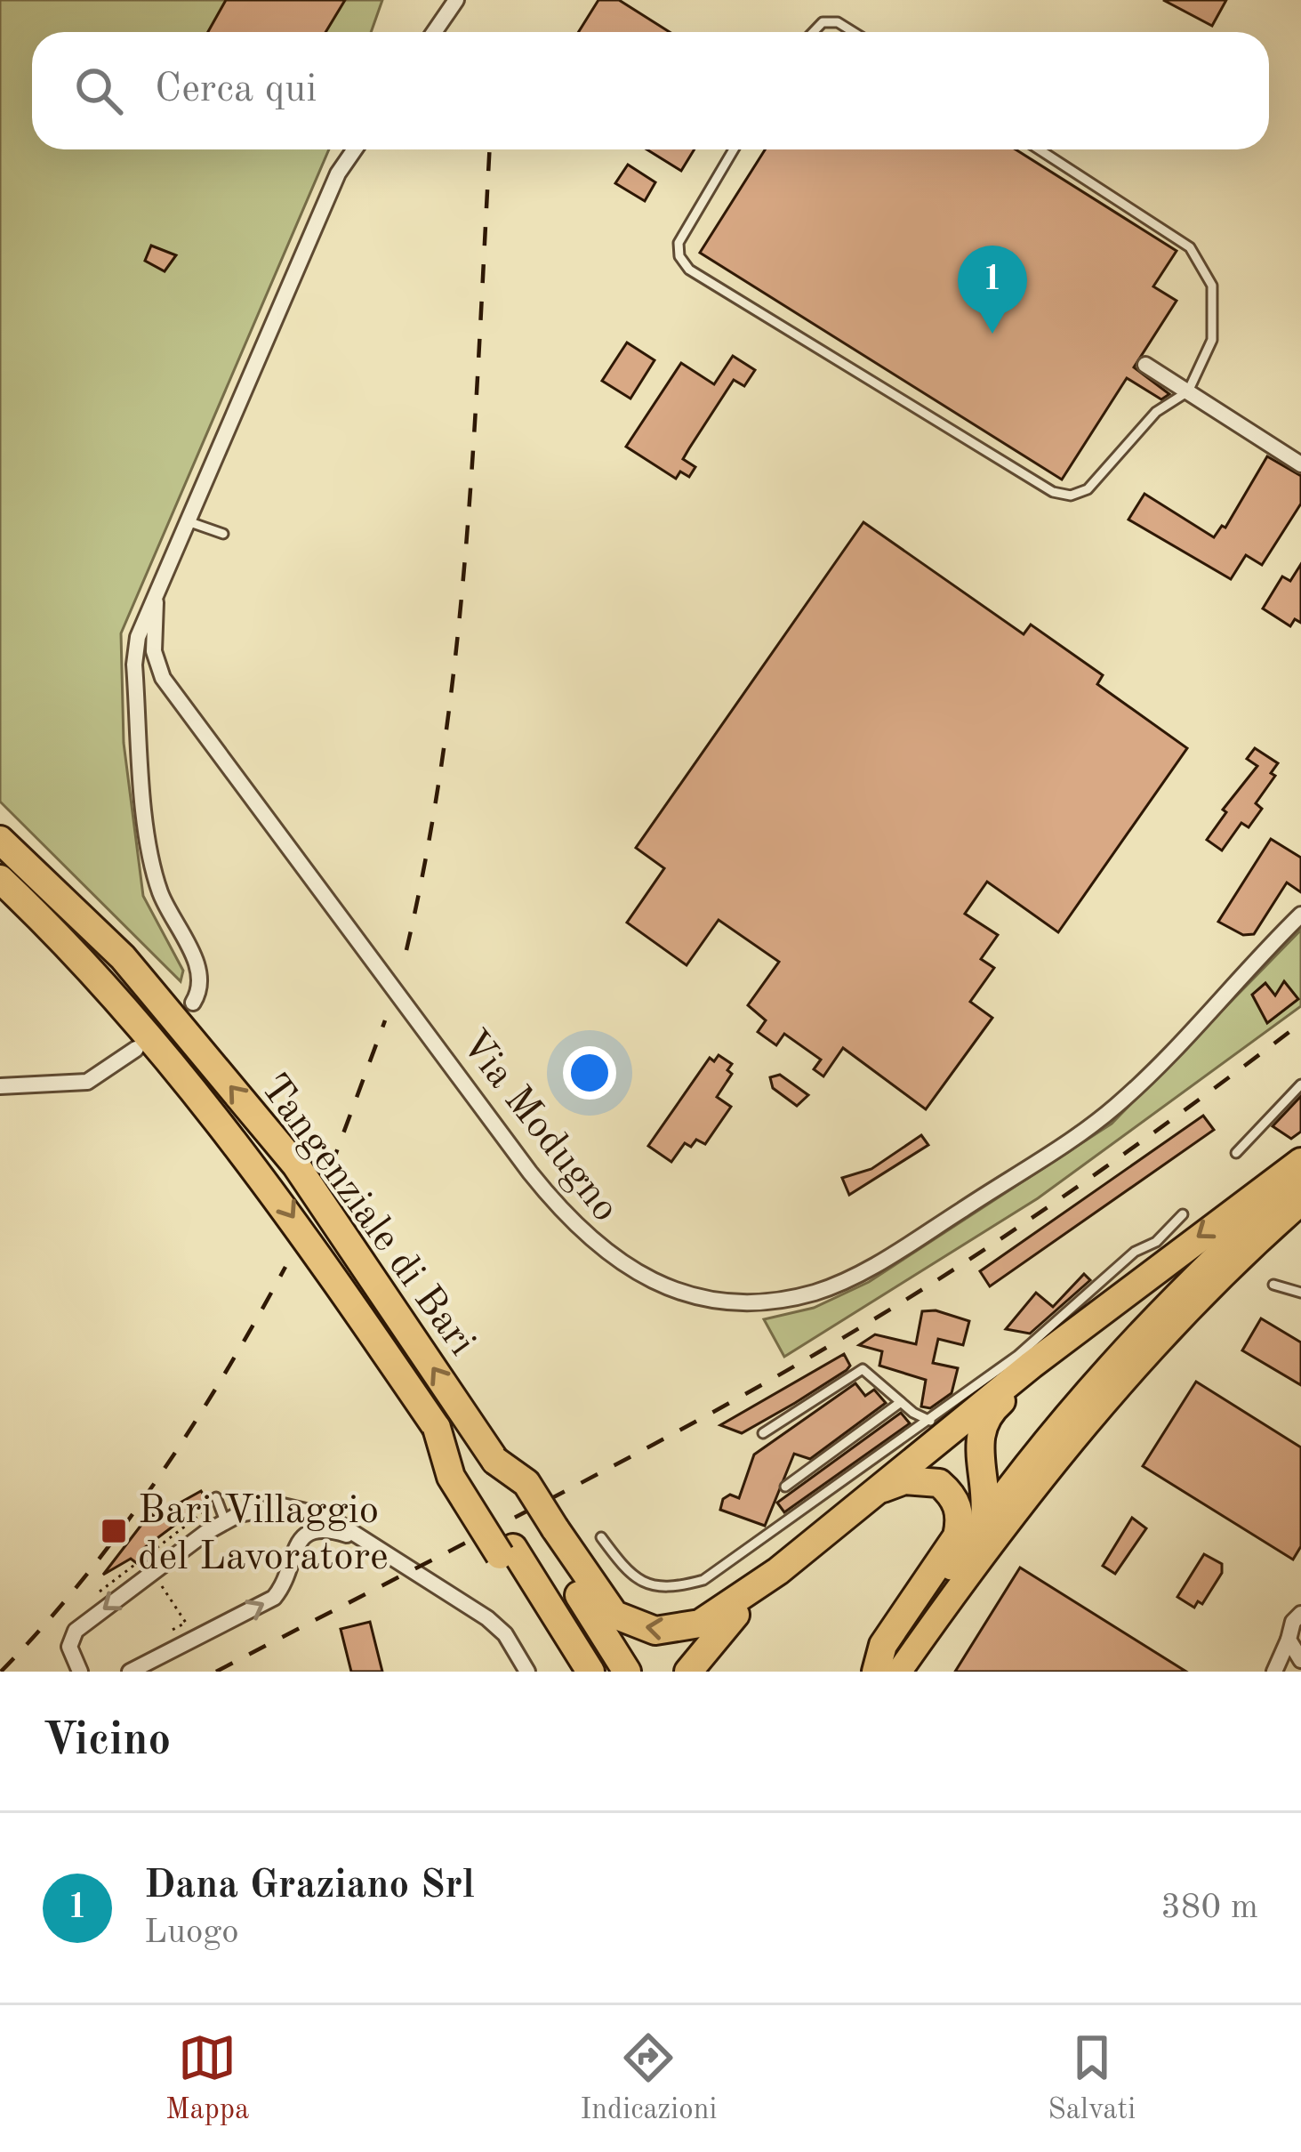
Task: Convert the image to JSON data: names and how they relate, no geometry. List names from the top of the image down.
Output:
{
  "streets": {
    "highway": ["Tangenziale di Bari"],
    "street": ["Via Modugno"]
  },
  "places": {
    "transit": ["Bari Villaggio del Lavoratore"]
  },
  "page": {
    "search": "Cerca qui",
    "pins": "1",
    "heading": "Vicino",
    "list": [
      {
        "mark": "1",
        "name": "Dana Graziano Srl",
        "note": "Luogo",
        "value": "380 m"
      }
    ],
    "nav": ["Mappa", "Indicazioni", "Salvati"]
  }
}
